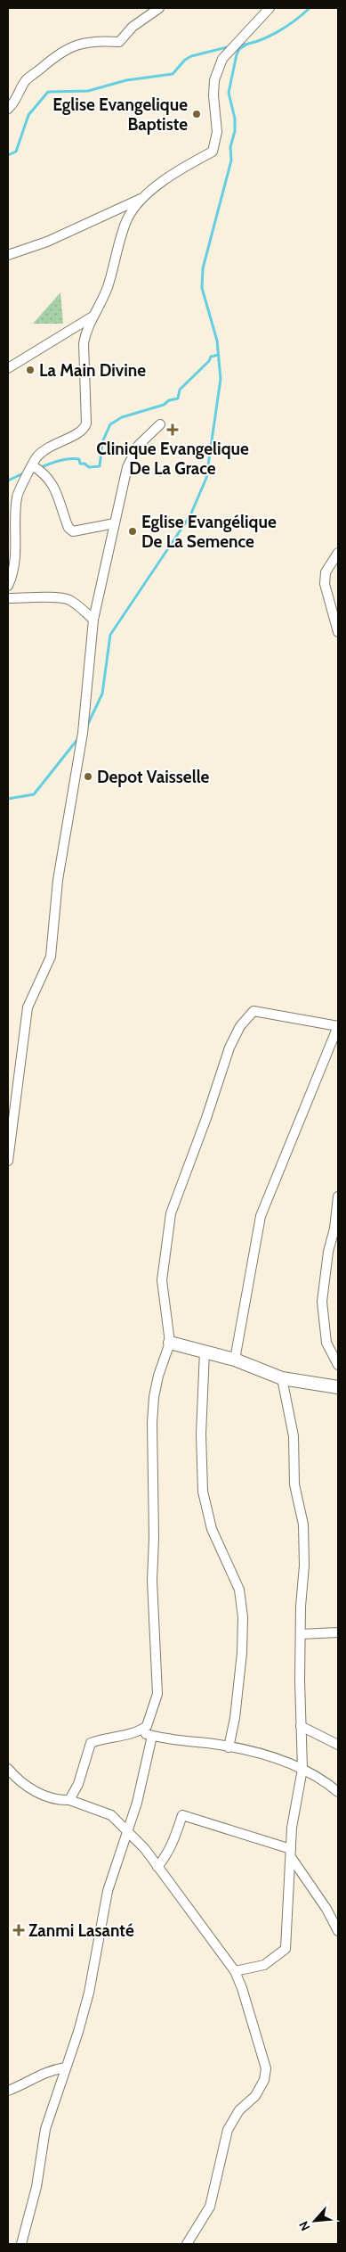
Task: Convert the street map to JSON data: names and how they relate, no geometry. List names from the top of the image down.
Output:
{
  "places": {
    "other": [
      "Eglise Evangelique Baptiste",
      "La Main Divine",
      "Eglise Evangélique De La Semence",
      "Depot Vaisselle"
    ],
    "health": ["Clinique Evangelique De La Grace", "Zanmi Lasanté"]
  },
  "north": "bottom left"
}
